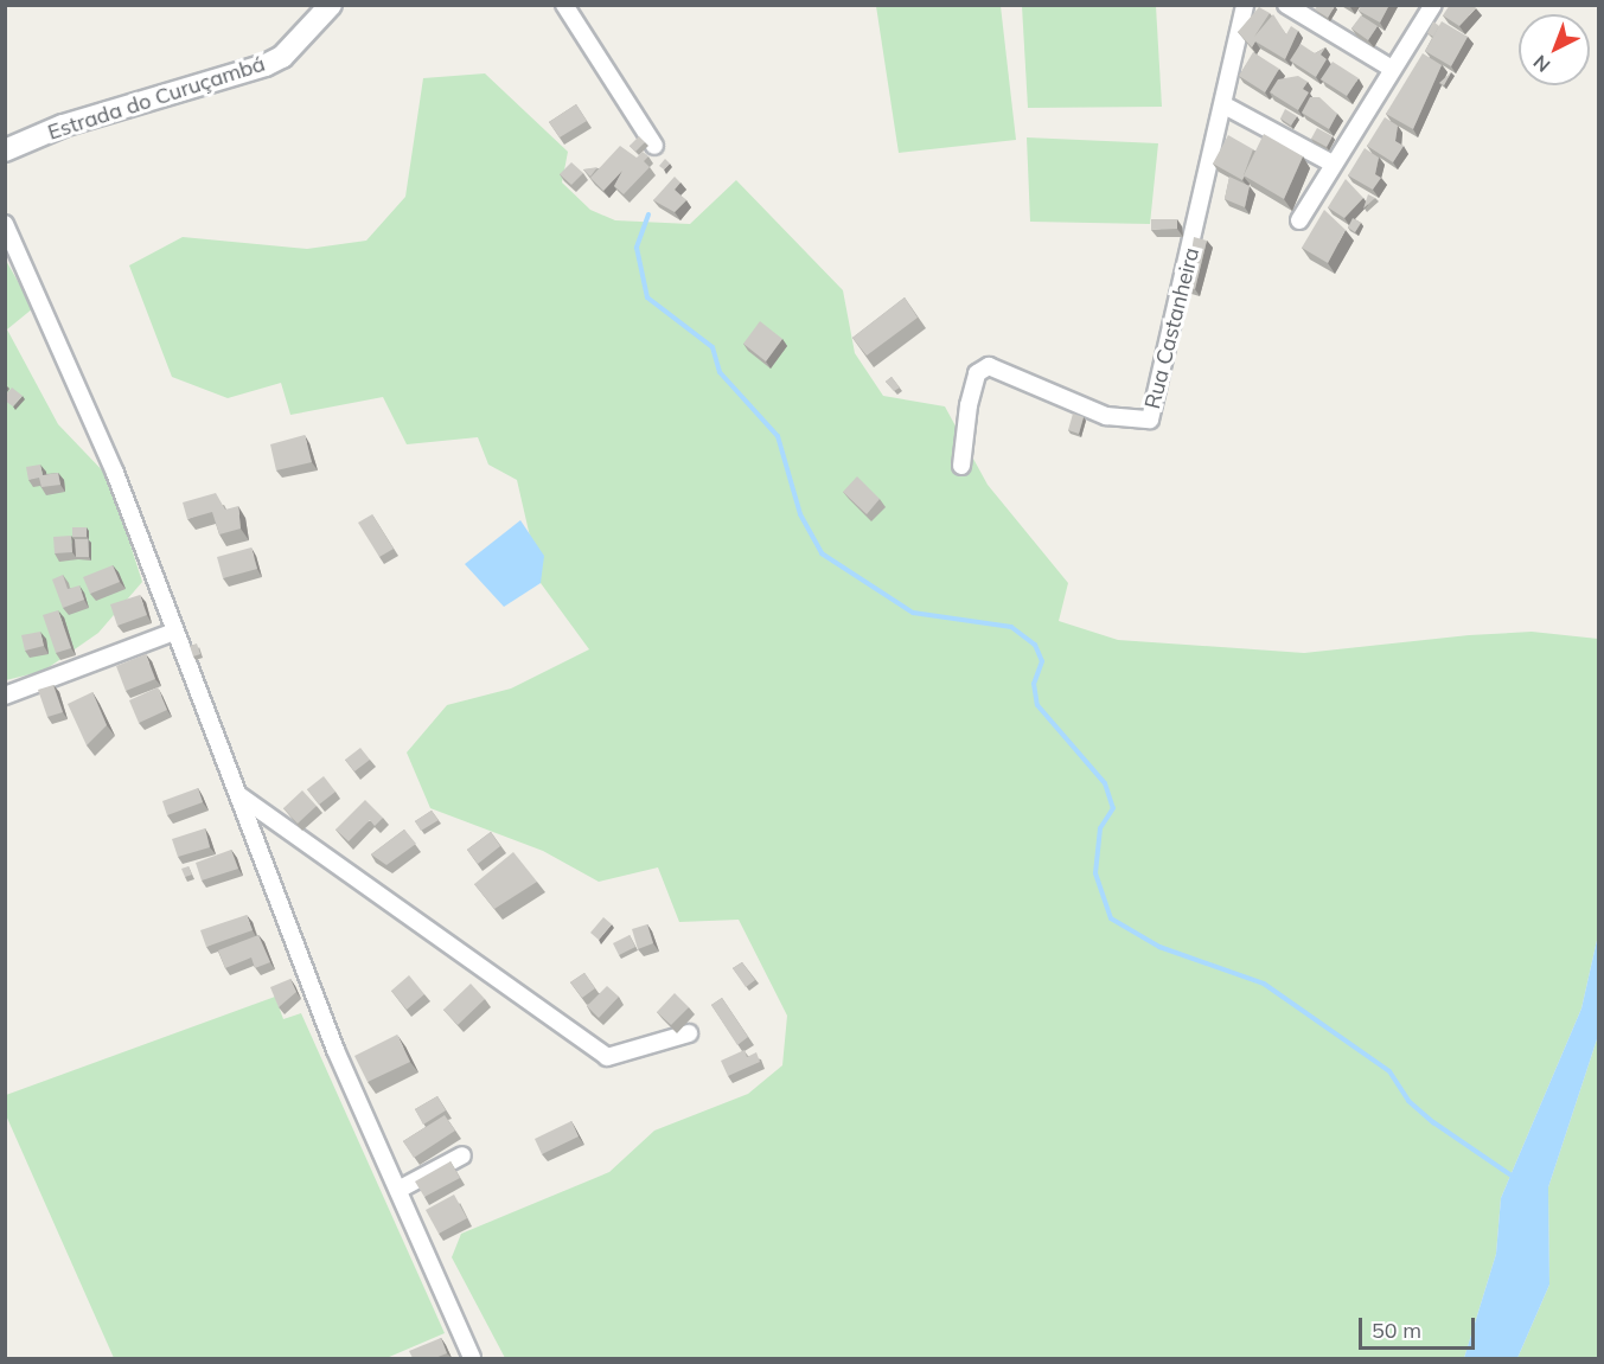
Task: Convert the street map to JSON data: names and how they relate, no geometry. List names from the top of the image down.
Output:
{
  "streets": {
    "street": ["Estrada do Curuçambá", "Rua Castanheira"]
  },
  "scale_bar": "50 m",
  "north": "bottom left"
}
